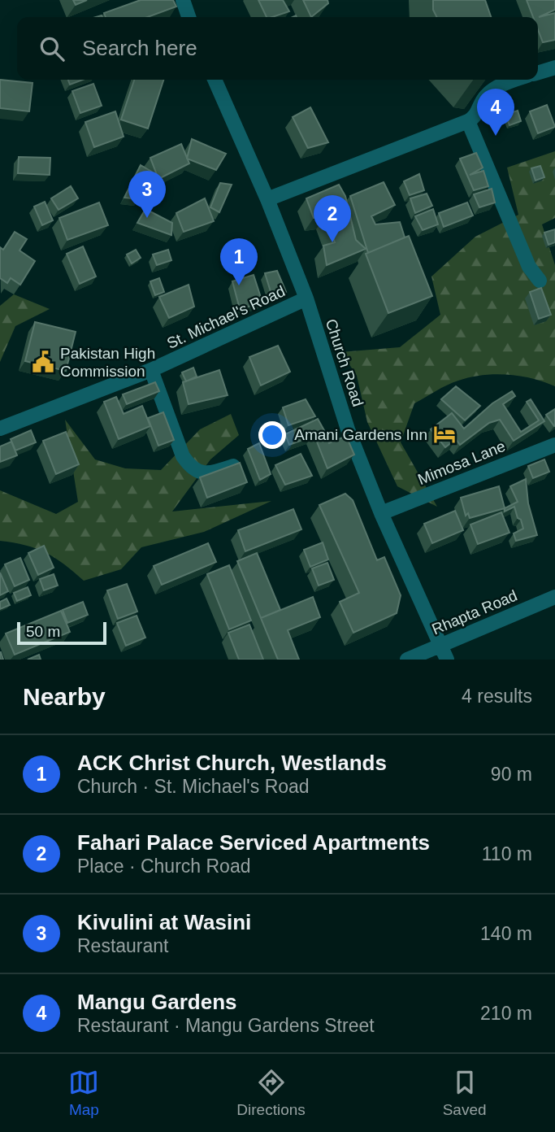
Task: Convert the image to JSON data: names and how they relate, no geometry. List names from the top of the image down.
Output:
{
  "streets": {
    "street": [
      "St. Michael's Road",
      "Church Road",
      "Mimosa Lane",
      "Rhapta Road"
    ]
  },
  "crossings": [
    ["St. Michael's Road", "Church Road"],
    ["Church Road", "Mimosa Lane"],
    ["Church Road", "Rhapta Road"]
  ],
  "places": {
    "public building": ["Pakistan High Commission"],
    "hotel": ["Amani Gardens Inn"]
  },
  "scale_bar": "50 m",
  "page": {
    "search": "Search here",
    "pins": [
      "4",
      "3",
      "2",
      "1"
    ],
    "scale": "50 m",
    "heading": ["Nearby", "4 results"],
    "list": [
      {
        "mark": "1",
        "name": "ACK Christ Church, Westlands",
        "note": "Church · St. Michael's Road",
        "value": "90 m"
      },
      {
        "mark": "2",
        "name": "Fahari Palace Serviced Apartments",
        "note": "Place · Church Road",
        "value": "110 m"
      },
      {
        "mark": "3",
        "name": "Kivulini at Wasini",
        "note": "Restaurant",
        "value": "140 m"
      },
      {
        "mark": "4",
        "name": "Mangu Gardens",
        "note": "Restaurant · Mangu Gardens Street",
        "value": "210 m"
      }
    ],
    "nav": ["Map", "Directions", "Saved"]
  }
}
